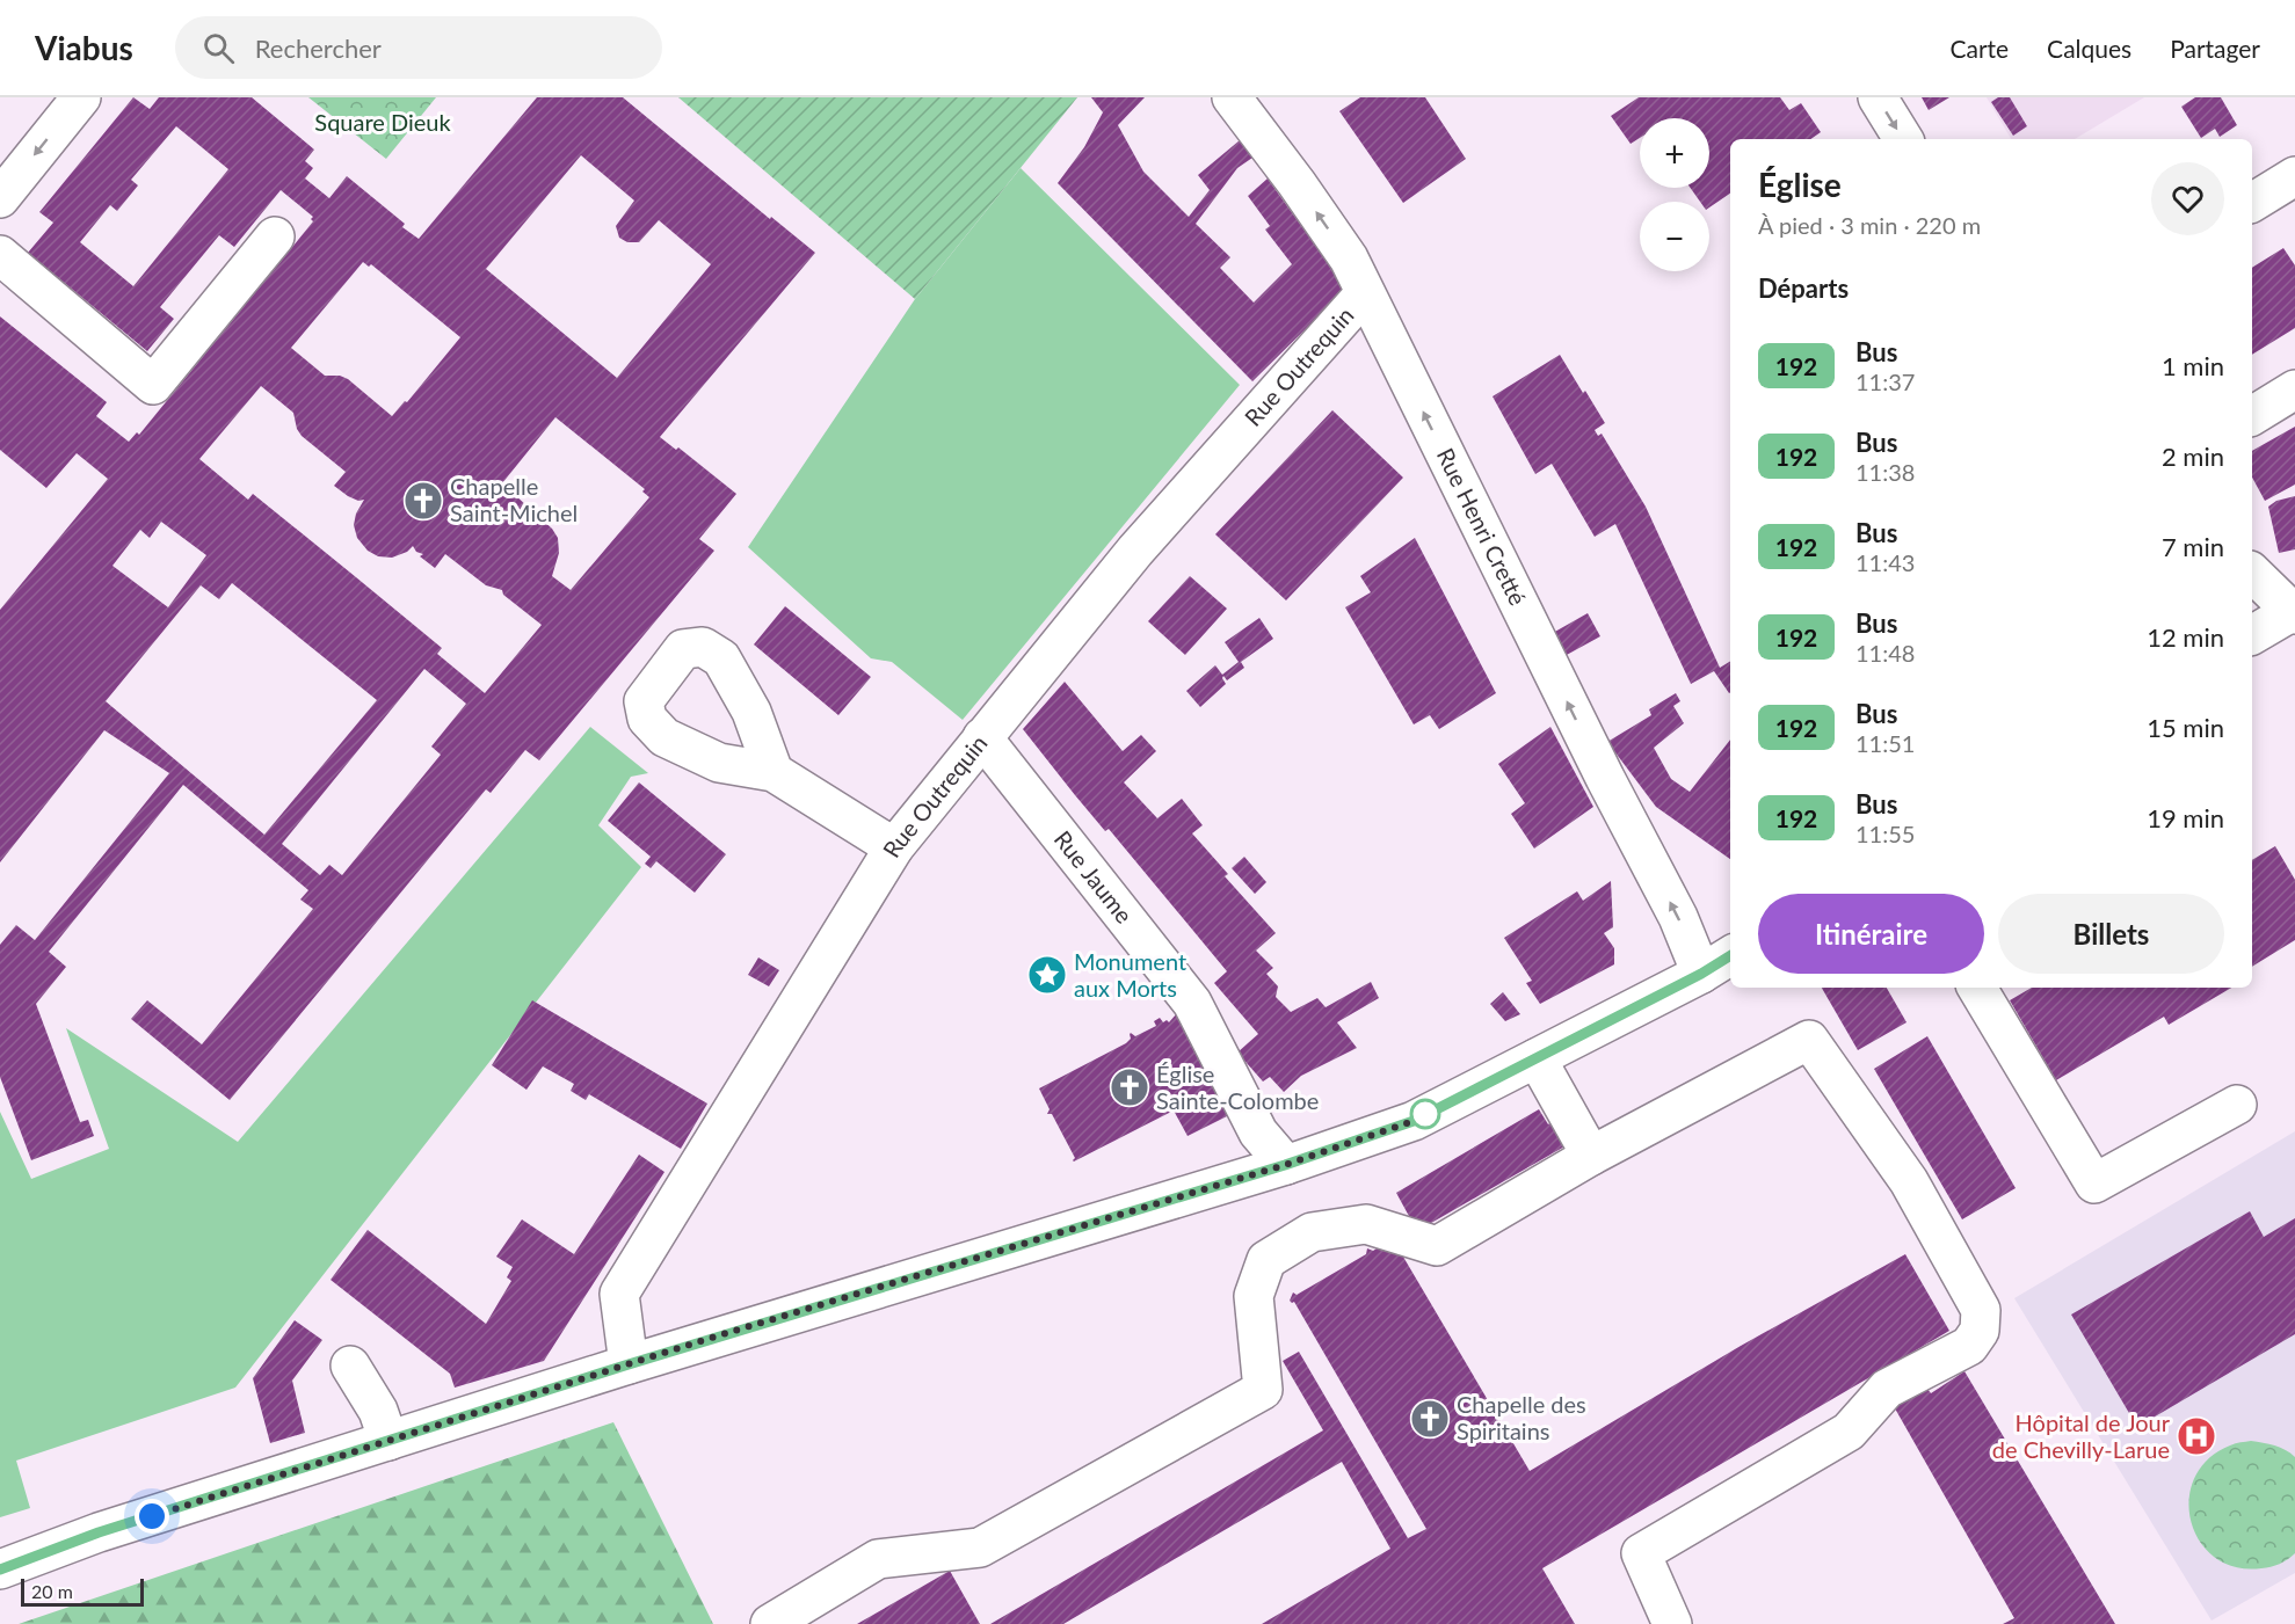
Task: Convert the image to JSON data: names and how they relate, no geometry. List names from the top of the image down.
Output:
{
  "streets": {
    "street": ["Rue Outrequin", "Rue Henri Cretté", "Rue Jaume"]
  },
  "crossings": [
    ["Rue Outrequin", "Rue Henri Cretté"],
    ["Rue Outrequin", "Rue Jaume"]
  ],
  "one_way": ["Rue Henri Cretté"],
  "parks": ["Square Dieuk"],
  "places": {
    "church": ["Chapelle Saint-Michel", "Église Sainte-Colombe", "Chapelle des Spiritains"],
    "place": ["Monument aux Morts"],
    "hospital": ["Hôpital de Jour de Chevilly-Larue"]
  },
  "lines": ["bus line 192"],
  "scale_bar": "20 m",
  "page": {
    "header": "Viabus",
    "search": "Rechercher",
    "nav": ["Carte", "Calques", "Partager"],
    "map_buttons": ["+", "−"],
    "heading": [
      ["Église", "À pied · 3 min · 220 m"],
      "Départs"
    ],
    "list": [
      {
        "mark": "192",
        "name": "Bus",
        "note": "11:37",
        "value": "1 min"
      },
      {
        "mark": "192",
        "name": "Bus",
        "note": "11:38",
        "value": "2 min"
      },
      {
        "mark": "192",
        "name": "Bus",
        "note": "11:43",
        "value": "7 min"
      },
      {
        "mark": "192",
        "name": "Bus",
        "note": "11:48",
        "value": "12 min"
      },
      {
        "mark": "192",
        "name": "Bus",
        "note": "11:51",
        "value": "15 min"
      },
      {
        "mark": "192",
        "name": "Bus",
        "note": "11:55",
        "value": "19 min"
      }
    ],
    "buttons": ["Itinéraire", "Billets"],
    "scale": "20 m"
  }
}
